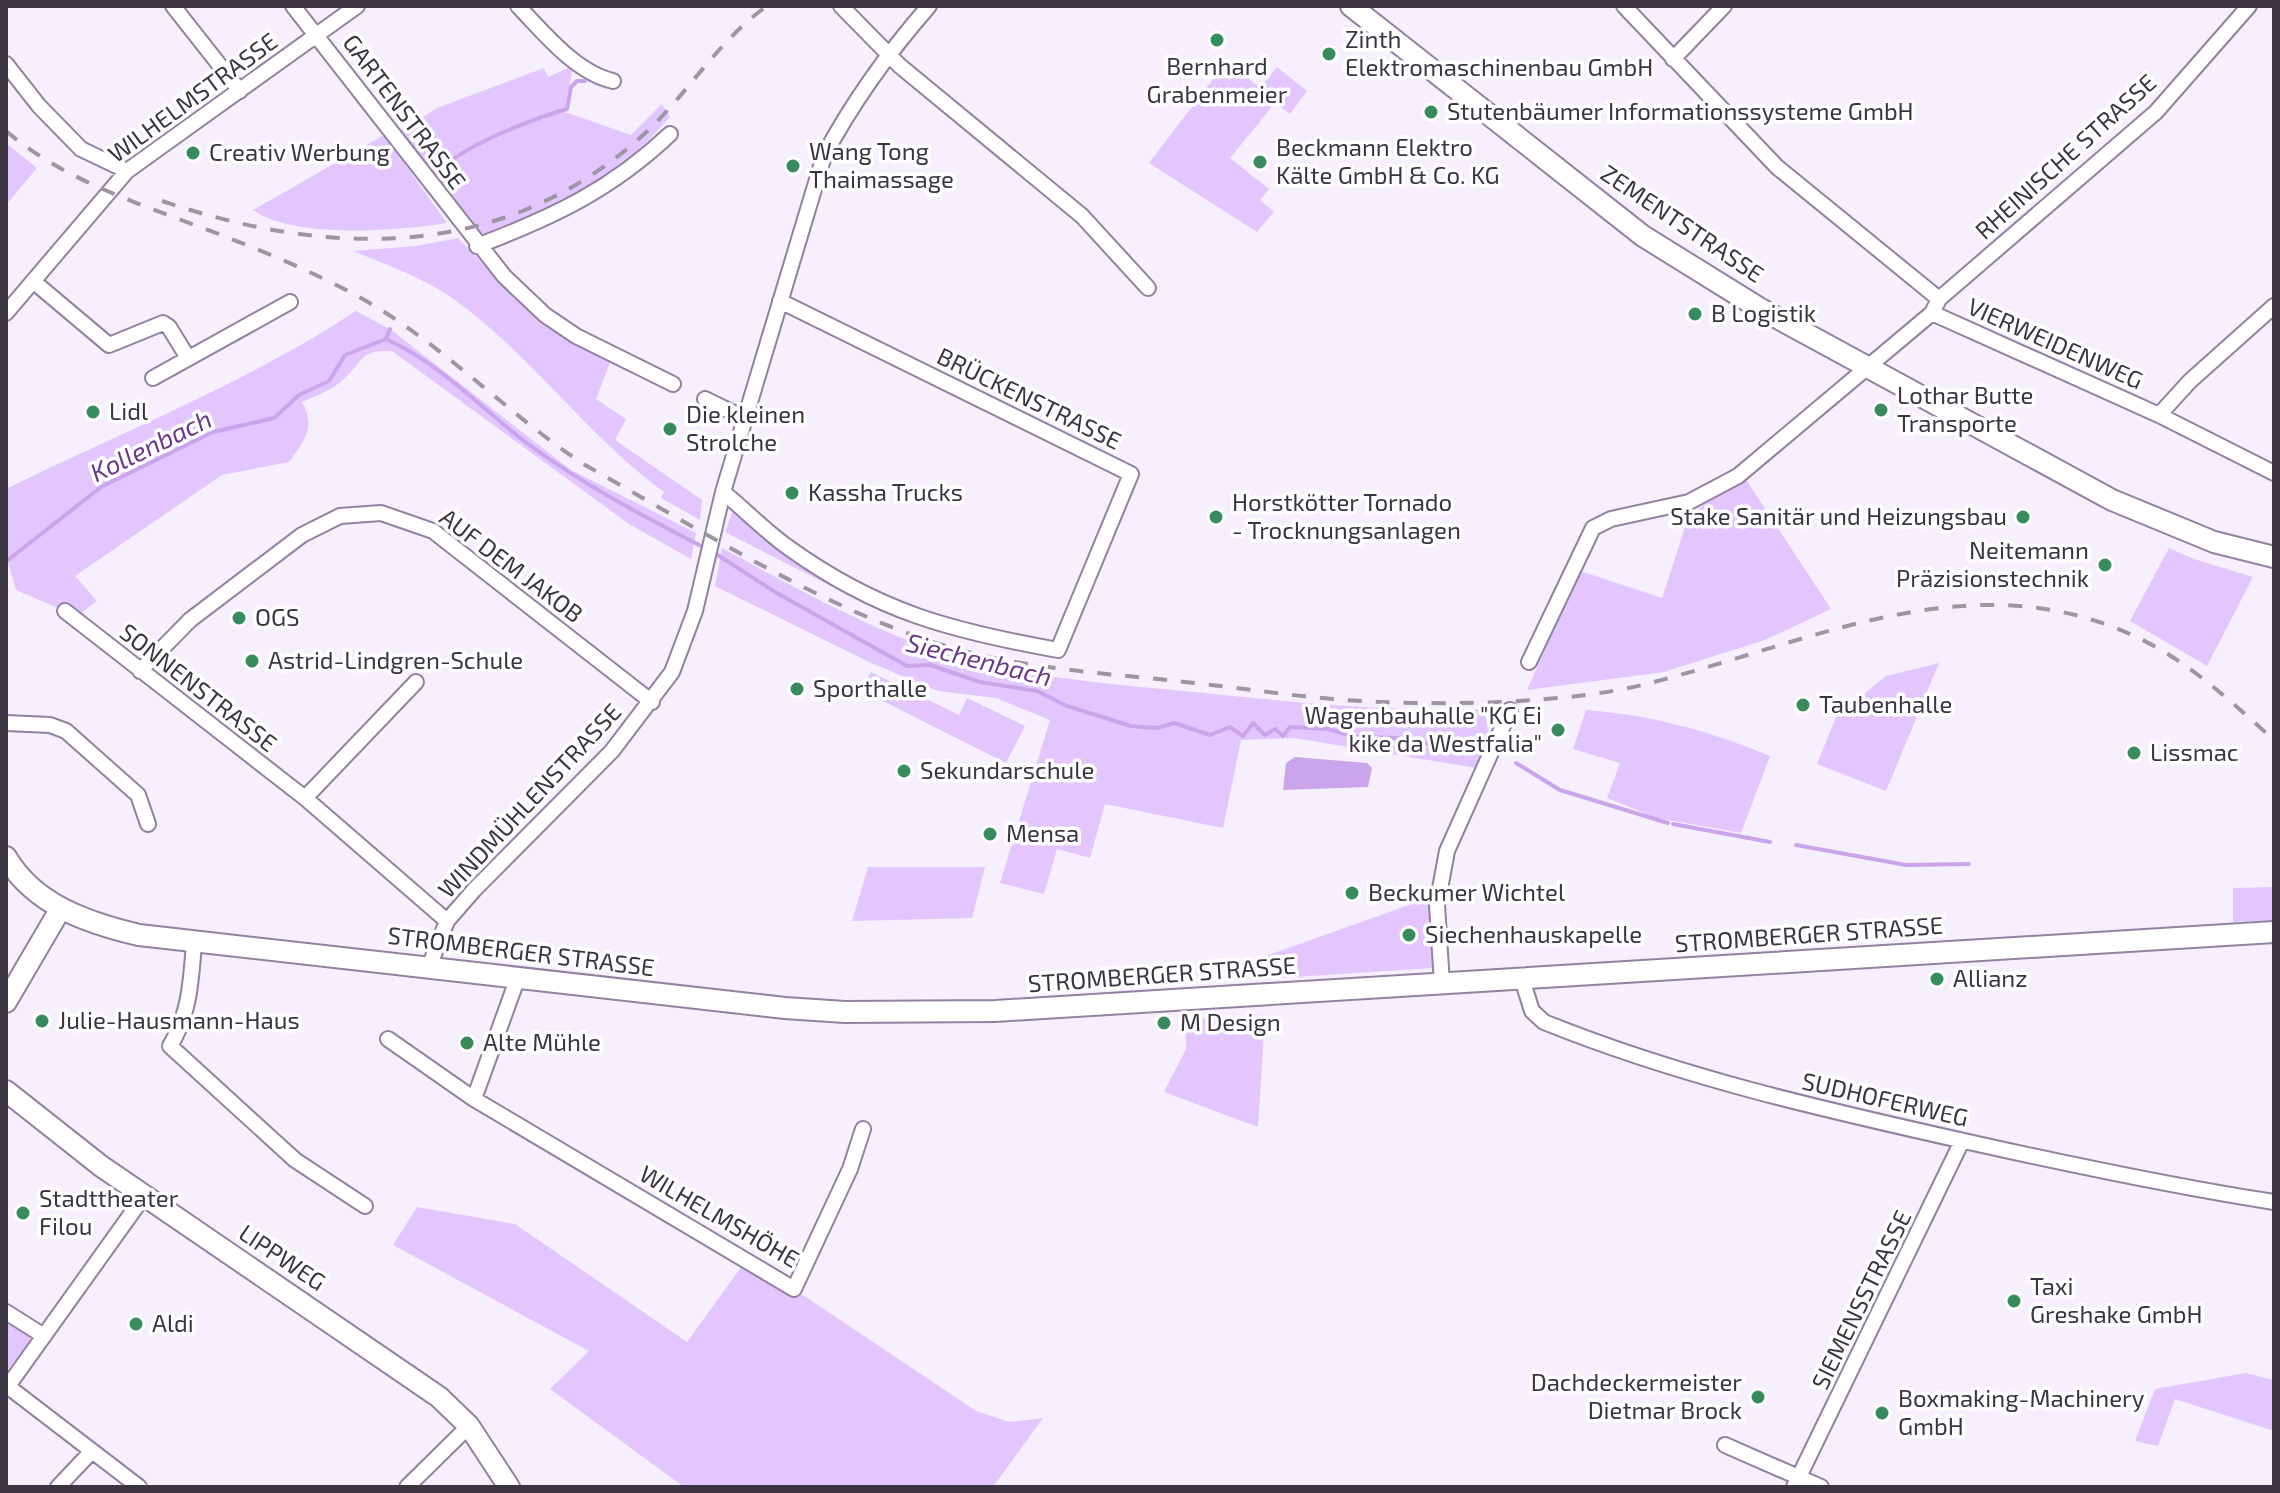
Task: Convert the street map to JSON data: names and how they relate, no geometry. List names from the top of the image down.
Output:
{
  "streets": {
    "main road": ["ZEMENTSTRASSE", "STROMBERGER STRASSE", "LIPPWEG"],
    "street": [
      "WILHELMSTRASSE",
      "GARTENSTRASSE",
      "RHEINISCHE STRASSE",
      "VIERWEIDENWEG",
      "BRÜCKENSTRASSE",
      "AUF DEM JAKOB",
      "SONNENSTRASSE",
      "WINDMÜHLENSTRASSE",
      "SUDHOFERWEG",
      "WILHELMSHÖHE",
      "SIEMENSSTRASSE"
    ]
  },
  "crossings": [
    ["WILHELMSTRASSE", "GARTENSTRASSE"],
    ["RHEINISCHE STRASSE", "ZEMENTSTRASSE"],
    ["RHEINISCHE STRASSE", "VIERWEIDENWEG"],
    ["BRÜCKENSTRASSE", "WINDMÜHLENSTRASSE"],
    ["AUF DEM JAKOB", "SONNENSTRASSE"],
    ["AUF DEM JAKOB", "WINDMÜHLENSTRASSE"],
    ["SONNENSTRASSE", "WINDMÜHLENSTRASSE"],
    ["WINDMÜHLENSTRASSE", "STROMBERGER STRASSE"],
    ["STROMBERGER STRASSE", "SUDHOFERWEG"],
    ["SUDHOFERWEG", "SIEMENSSTRASSE"]
  ],
  "water": ["Kollenbach", "Siechenbach"],
  "places": [
    "Bernhard Grabenmeier",
    "Zinth Elektromaschinenbau GmbH",
    "Stutenbäumer Informationssysteme GmbH",
    "Creativ Werbung",
    "Beckmann Elektro Kälte GmbH & Co. KG",
    "Wang Tong Thaimassage",
    "B Logistik",
    "Lothar Butte Transporte",
    "Lidl",
    "Die kleinen Strolche",
    "Kassha Trucks",
    "Horstkötter Tornado - Trocknungsanlagen",
    "Stake Sanitär und Heizungsbau",
    "Neitemann Präzisionstechnik",
    "OGS",
    "Astrid-Lindgren-Schule",
    "Sporthalle",
    "Taubenhalle",
    "Wagenbauhalle \"KG Ei kike da Westfalia\"",
    "Lissmac",
    "Sekundarschule",
    "Mensa",
    "Beckumer Wichtel",
    "Siechenhauskapelle",
    "Allianz",
    "Julie-Hausmann-Haus",
    "M Design",
    "Alte Mühle",
    "Stadttheater Filou",
    "Taxi Greshake GmbH",
    "Aldi",
    "Dachdeckermeister Dietmar Brock",
    "Boxmaking-Machinery GmbH"
  ]
}
